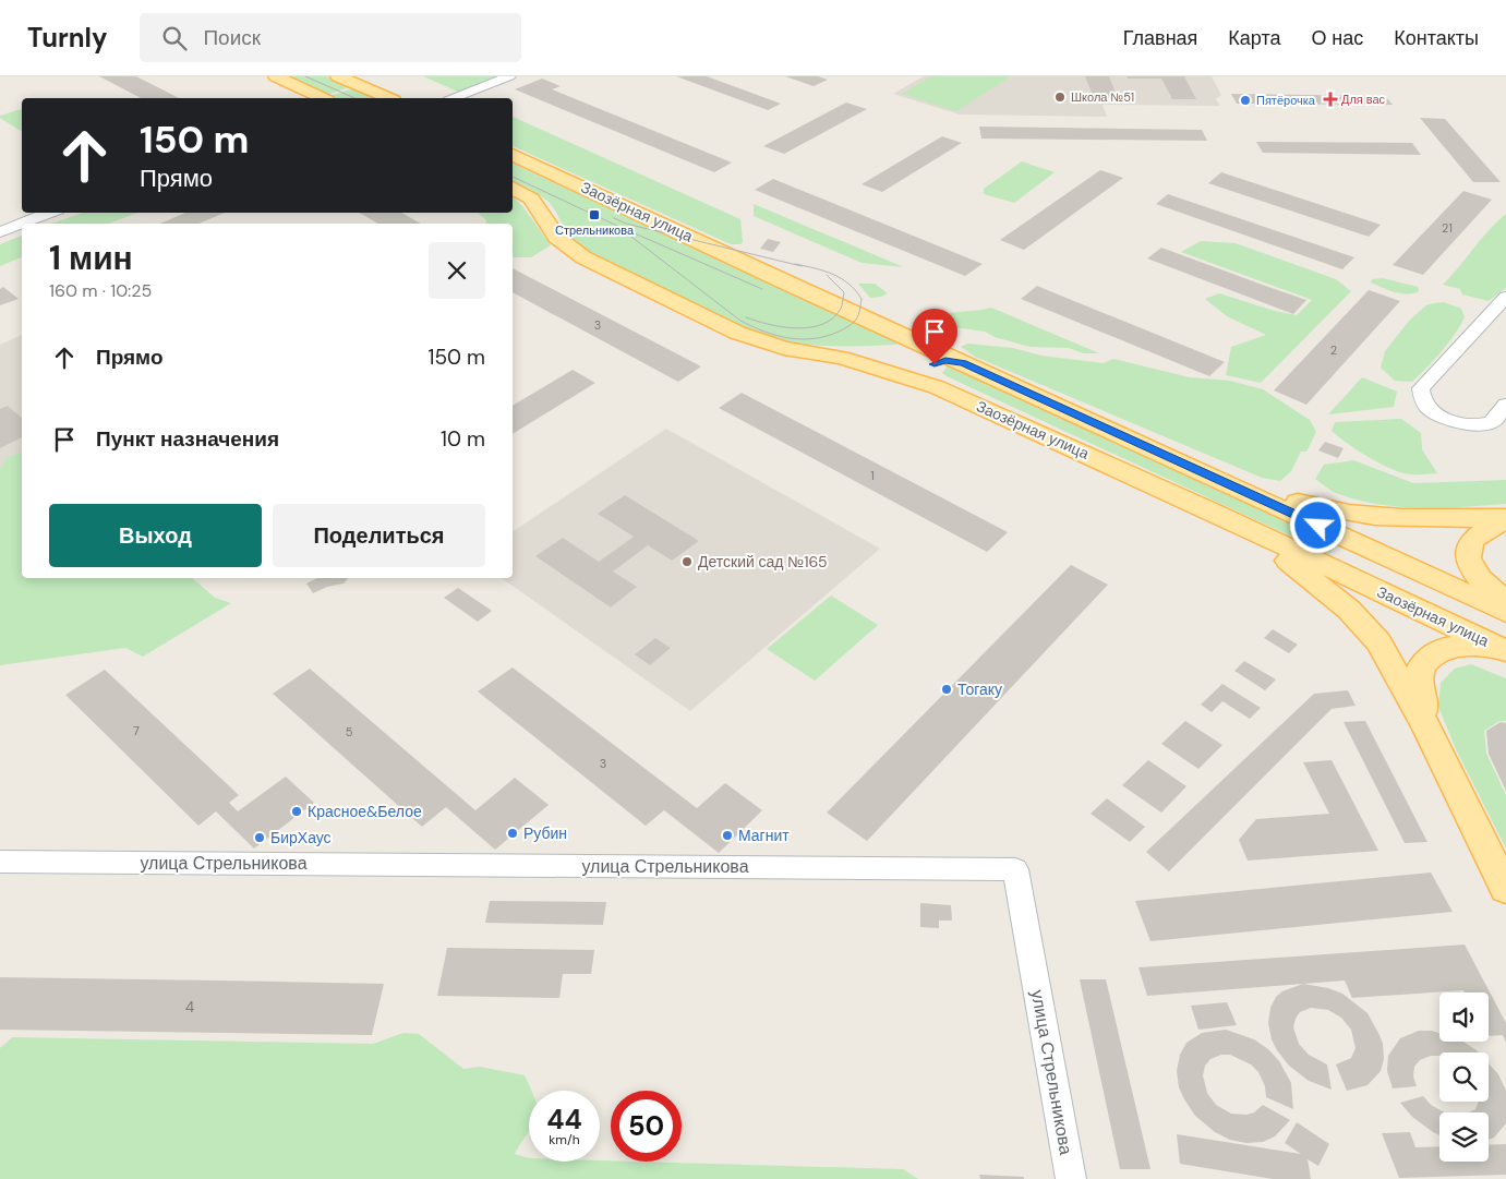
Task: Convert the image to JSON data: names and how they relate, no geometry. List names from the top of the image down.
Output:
{
  "streets": {
    "main road": ["Заозёрная улица"],
    "street": ["улица Стрельникова"]
  },
  "places": {
    "other": [
      "Школа №51",
      "Пятёрочка",
      "Детский сад №165",
      "Тогаку",
      "Красное&Белое",
      "Рубин",
      "Магнит",
      "БирХаус"
    ],
    "health": ["Для вас"],
    "transit": ["Стрельникова"]
  },
  "house_numbers": [
    "21",
    "3",
    "2",
    "1",
    "7",
    "5",
    "3",
    "4"
  ],
  "page": {
    "header": "Turnly",
    "search": "Поиск",
    "nav": [
      "Главная",
      "Карта",
      "О нас",
      "Контакты"
    ],
    "turn": ["150 m", "Прямо"],
    "heading": ["1 мин", "160 m · 10:25"],
    "list": [
      {
        "name": "Прямо",
        "value": "150 m"
      },
      {
        "name": "Пункт назначения",
        "value": "10 m"
      }
    ],
    "buttons": ["Выход", "Поделиться"],
    "speed": "44 km/h",
    "limit": "50"
  }
}
